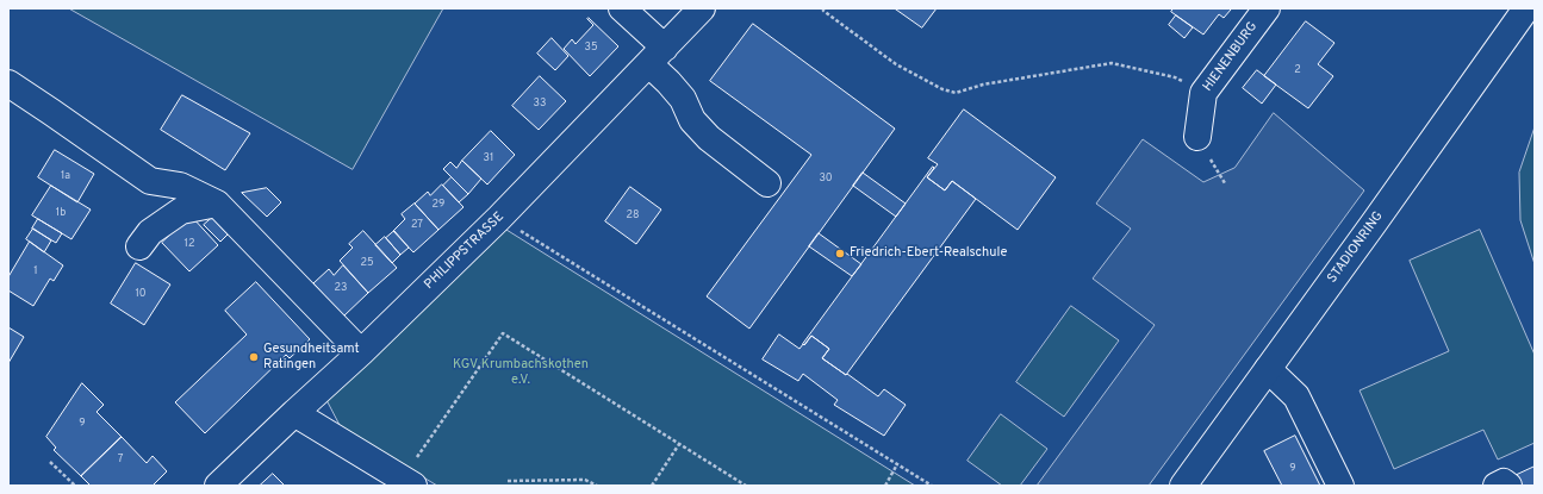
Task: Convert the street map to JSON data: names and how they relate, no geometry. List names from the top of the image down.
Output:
{
  "streets": {
    "street": ["HIENENBURG", "STADIONRING", "PHILIPPSTRASSE"]
  },
  "parks": ["KGV Krumbachskothen e.V."],
  "places": ["Friedrich-Ebert-Realschule", "Gesundheitsamt Ratingen"],
  "house_numbers": [
    "35",
    "2",
    "33",
    "31",
    "1a",
    "30",
    "29",
    "1b",
    "28",
    "27",
    "12",
    "25",
    "1",
    "23",
    "10",
    "9",
    "7",
    "9"
  ]
}
